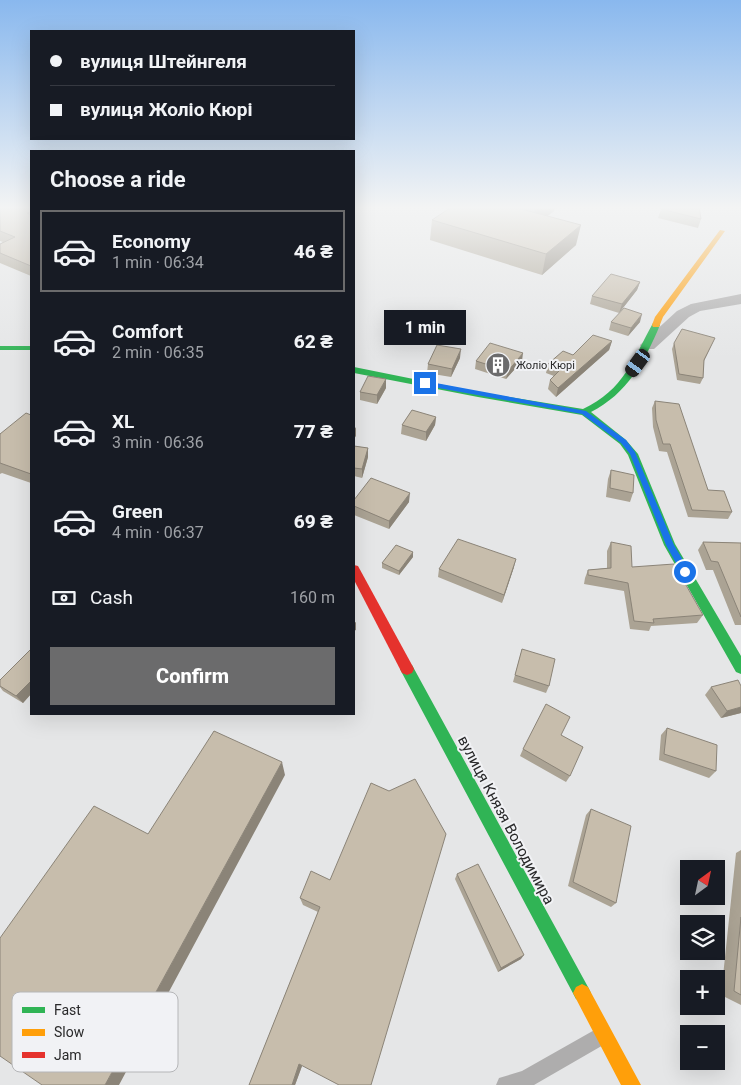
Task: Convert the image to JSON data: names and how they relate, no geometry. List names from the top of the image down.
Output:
{
  "streets": {
    "street": ["вулиця Князя Володимира"]
  },
  "places": {
    "building": ["Жоліо Кюрі"]
  },
  "legend": ["Fast", "Slow", "Jam"],
  "north": "top right",
  "page": {
    "banner": ["вулиця Штейнгеля", "вулиця Жоліо Кюрі"],
    "heading": "Choose a ride",
    "list": [
      {
        "name": "Economy",
        "note": "1 min · 06:34",
        "value": "46 ₴"
      },
      {
        "name": "Comfort",
        "note": "2 min · 06:35",
        "value": "62 ₴"
      },
      {
        "name": "XL",
        "note": "3 min · 06:36",
        "value": "77 ₴"
      },
      {
        "name": "Green",
        "note": "4 min · 06:37",
        "value": "69 ₴"
      }
    ],
    "bubble": "1 min",
    "pay": ["Cash", "160 m"],
    "buttons": "Confirm",
    "map_buttons": ["+", "−"]
  }
}
